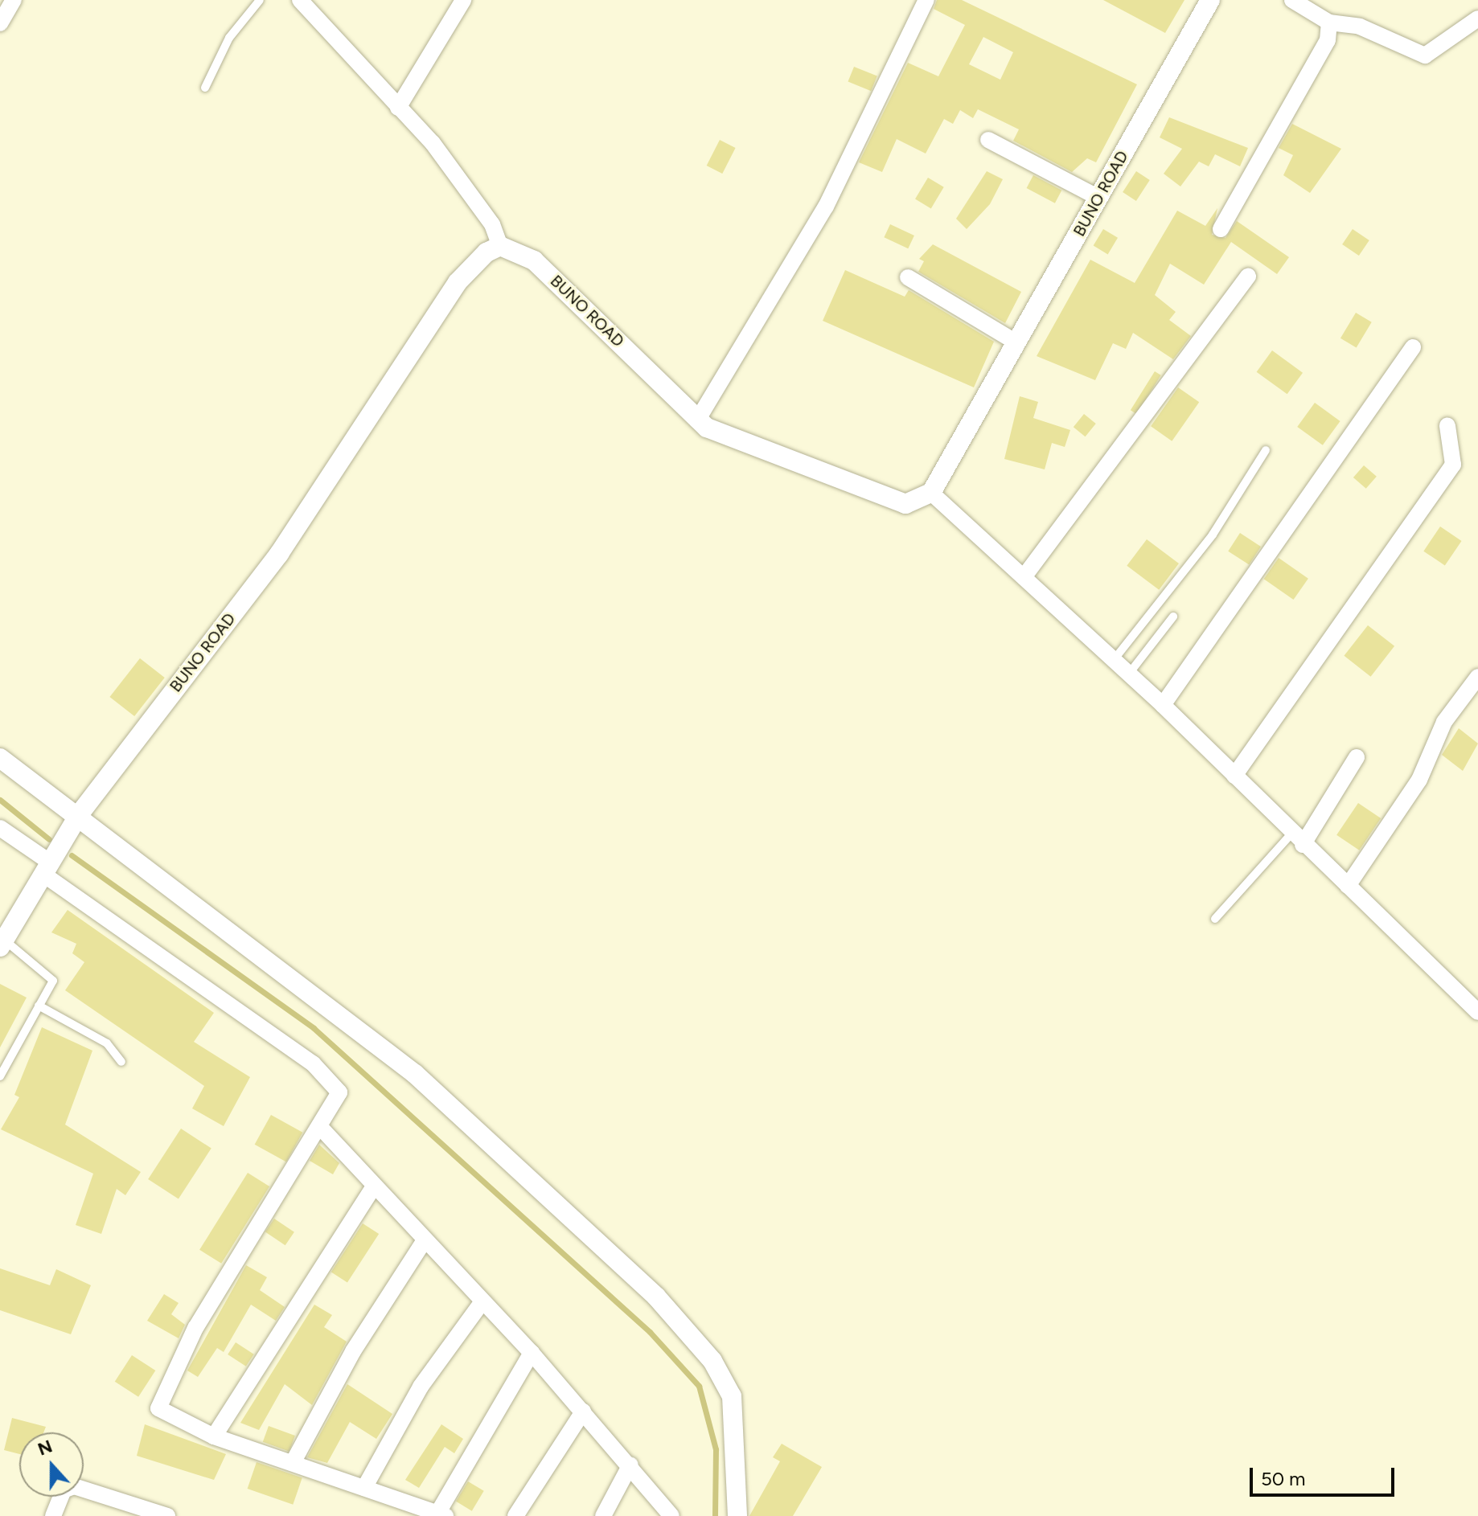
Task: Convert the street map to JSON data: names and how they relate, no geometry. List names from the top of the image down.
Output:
{
  "streets": {
    "street": ["BUNO ROAD"]
  },
  "scale_bar": "50 m",
  "north": "top"
}
